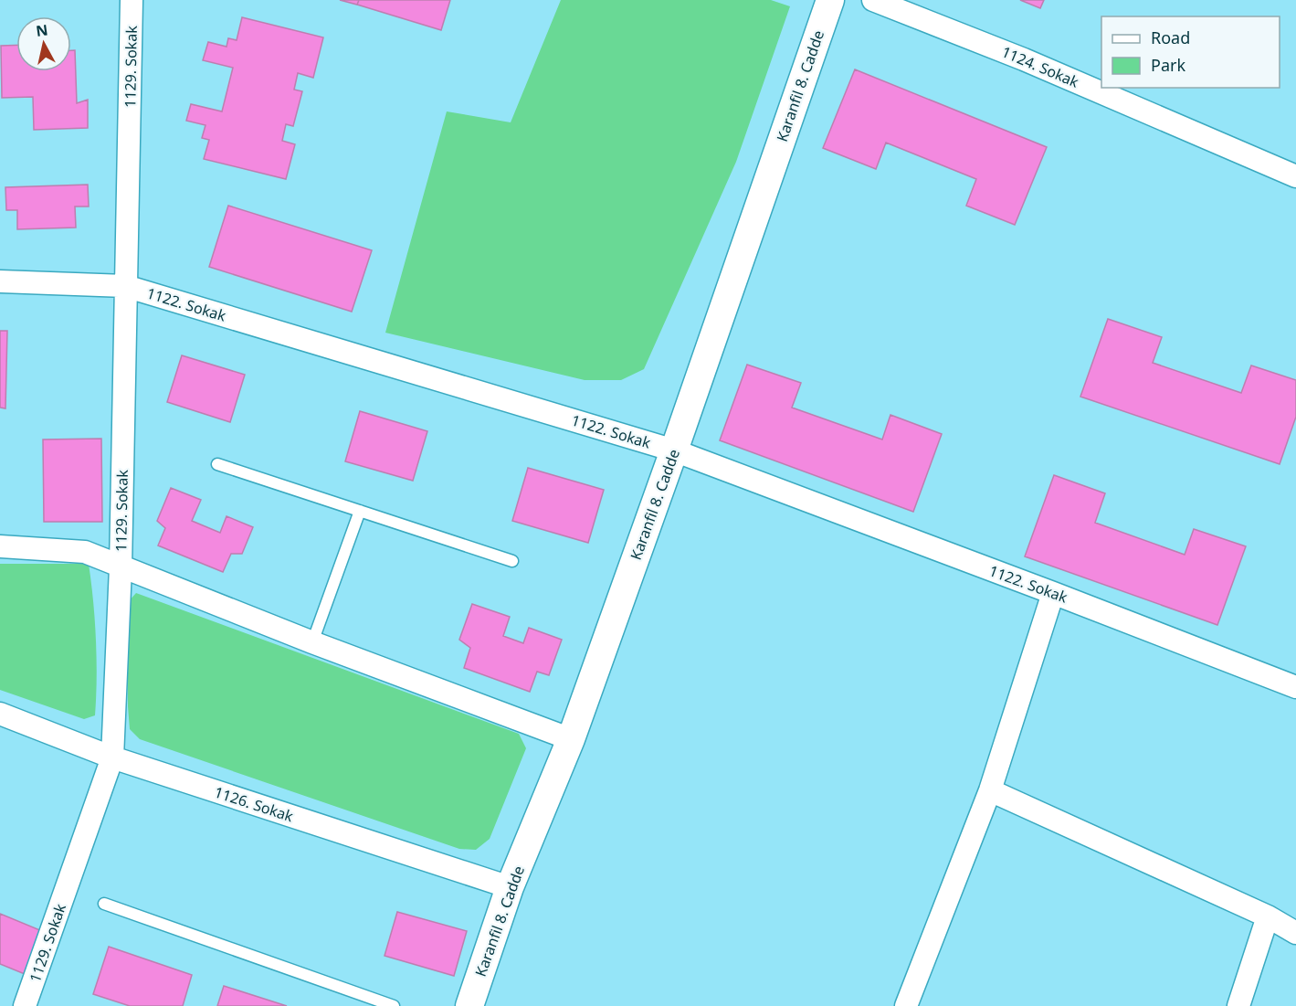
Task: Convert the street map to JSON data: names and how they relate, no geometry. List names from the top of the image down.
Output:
{
  "streets": {
    "street": [
      "1129. Sokak",
      "1124. Sokak",
      "Karanfil 8. Cadde",
      "1122. Sokak",
      "1126. Sokak"
    ]
  },
  "crossings": [
    ["1129. Sokak", "1122. Sokak"],
    ["1129. Sokak", "1126. Sokak"],
    ["Karanfil 8. Cadde", "1122. Sokak"],
    ["Karanfil 8. Cadde", "1126. Sokak"]
  ],
  "legend": ["Road", "Park"],
  "north": "top"
}
